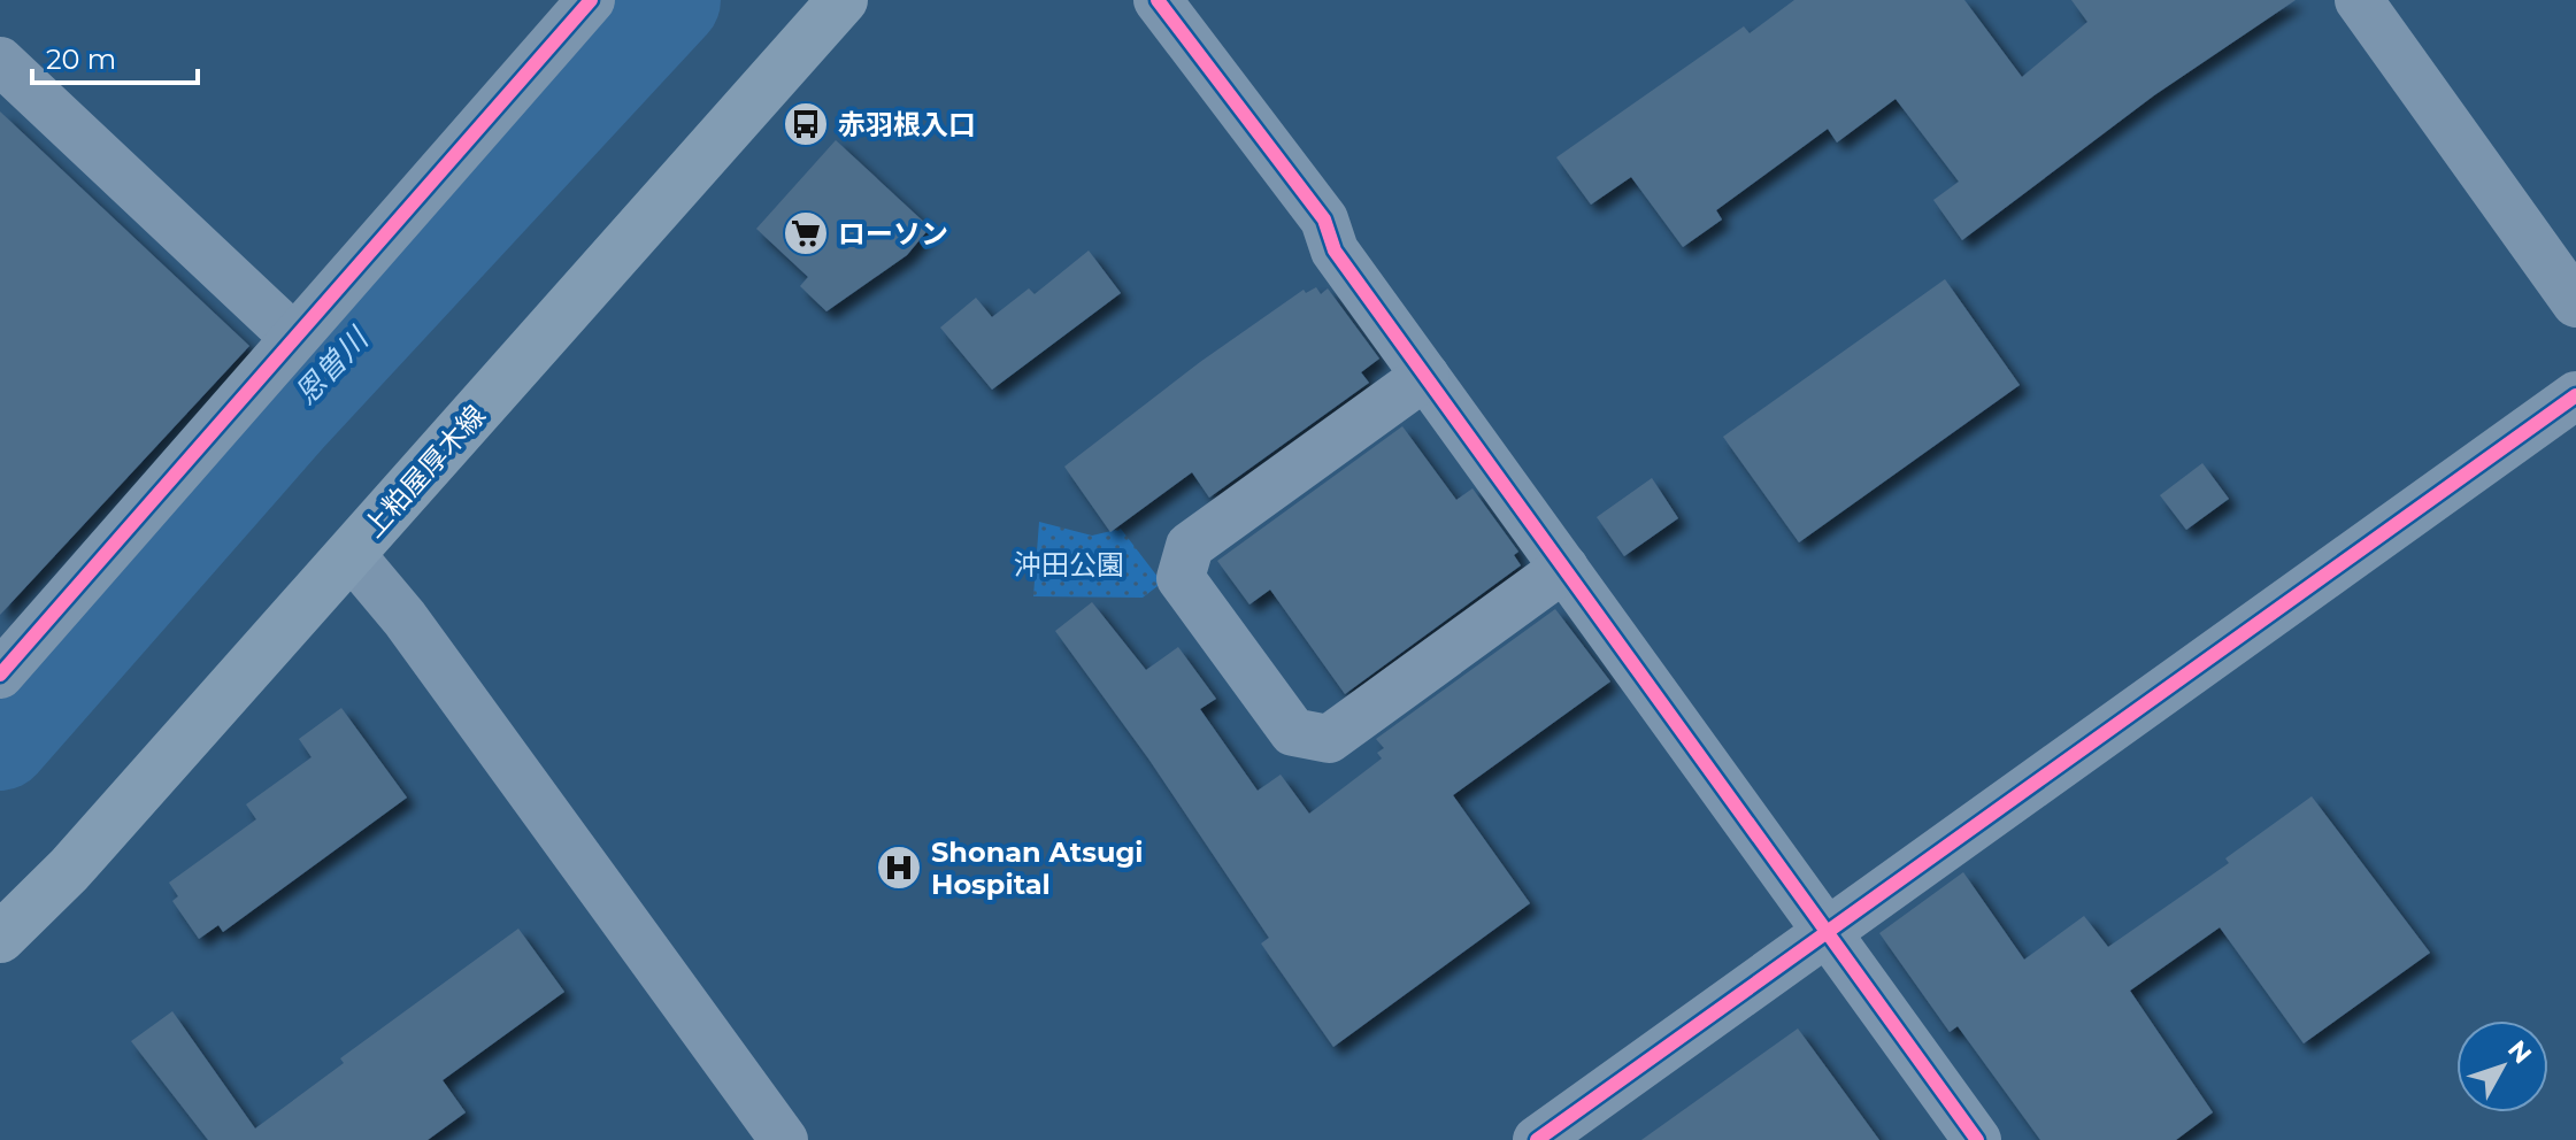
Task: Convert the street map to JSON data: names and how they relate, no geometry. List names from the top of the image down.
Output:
{
  "streets": {
    "main road": ["上粕屋厚木線"]
  },
  "water": ["恩曽川"],
  "parks": ["沖田公園"],
  "places": {
    "bus stop": ["赤羽根入口"],
    "supermarket": ["ローソン"],
    "hospital": ["Shonan Atsugi Hospital"]
  },
  "scale_bar": "20 m",
  "north": "top right"
}
